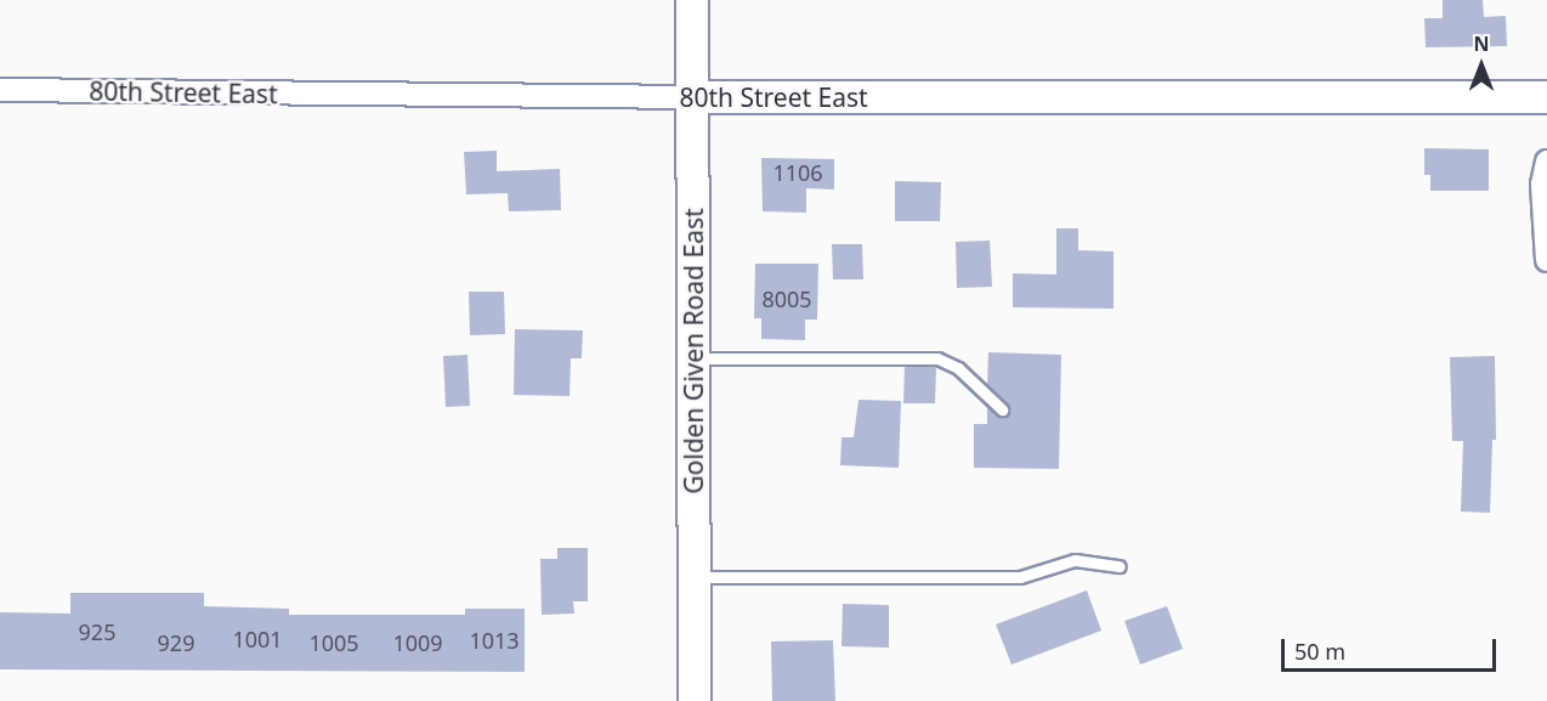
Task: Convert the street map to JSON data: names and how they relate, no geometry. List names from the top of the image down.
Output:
{
  "streets": {
    "street": ["80th Street East", "Golden Given Road East"]
  },
  "crossings": [
    ["80th Street East", "Golden Given Road East"]
  ],
  "house_numbers": [
    "1106",
    "8005",
    "925",
    "1001",
    "1013",
    "929",
    "1005",
    "1009"
  ],
  "scale_bar": "50 m",
  "north": "top"
}
